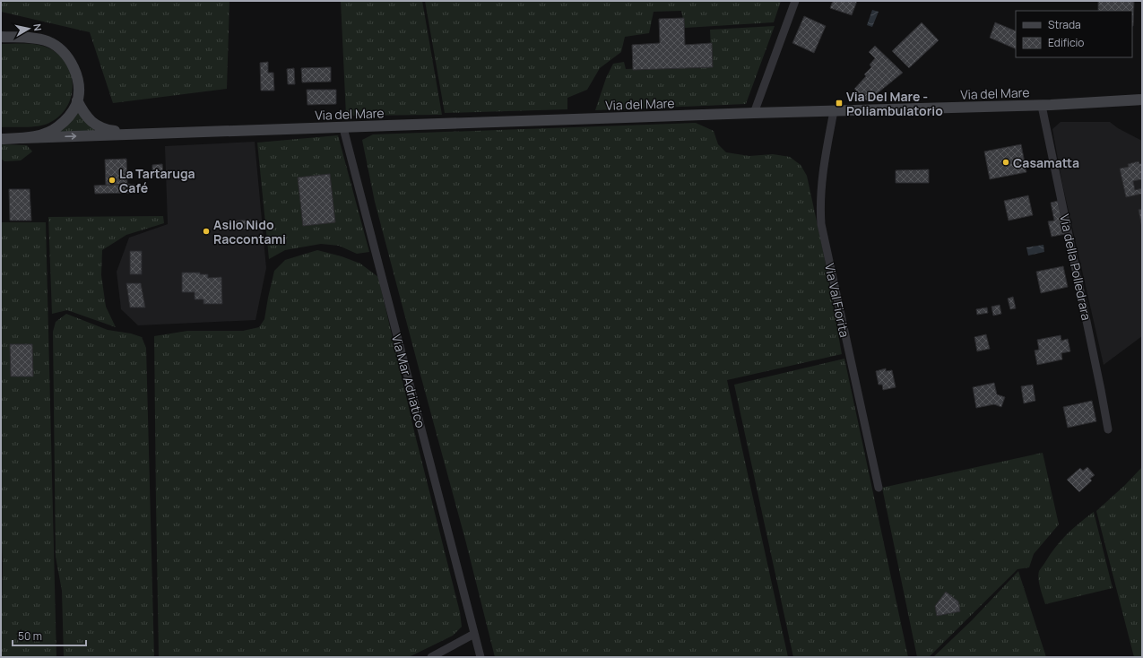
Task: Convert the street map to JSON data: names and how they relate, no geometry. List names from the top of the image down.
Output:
{
  "streets": {
    "main road": ["Via del Mare"],
    "street": ["Via della Polledrara", "Via Val Fiorita", "Via Mar Adriatico"]
  },
  "crossings": [
    ["Via del Mare", "Via della Polledrara"],
    ["Via del Mare", "Via Val Fiorita"],
    ["Via del Mare", "Via Mar Adriatico"]
  ],
  "places": {
    "transit": ["Via Del Mare - Poliambulatorio"],
    "other": ["Casamatta", "La Tartaruga Café", "Asilo Nido Raccontami"]
  },
  "legend": ["Strada", "Edificio"],
  "scale_bar": "50 m",
  "north": "right"
}
